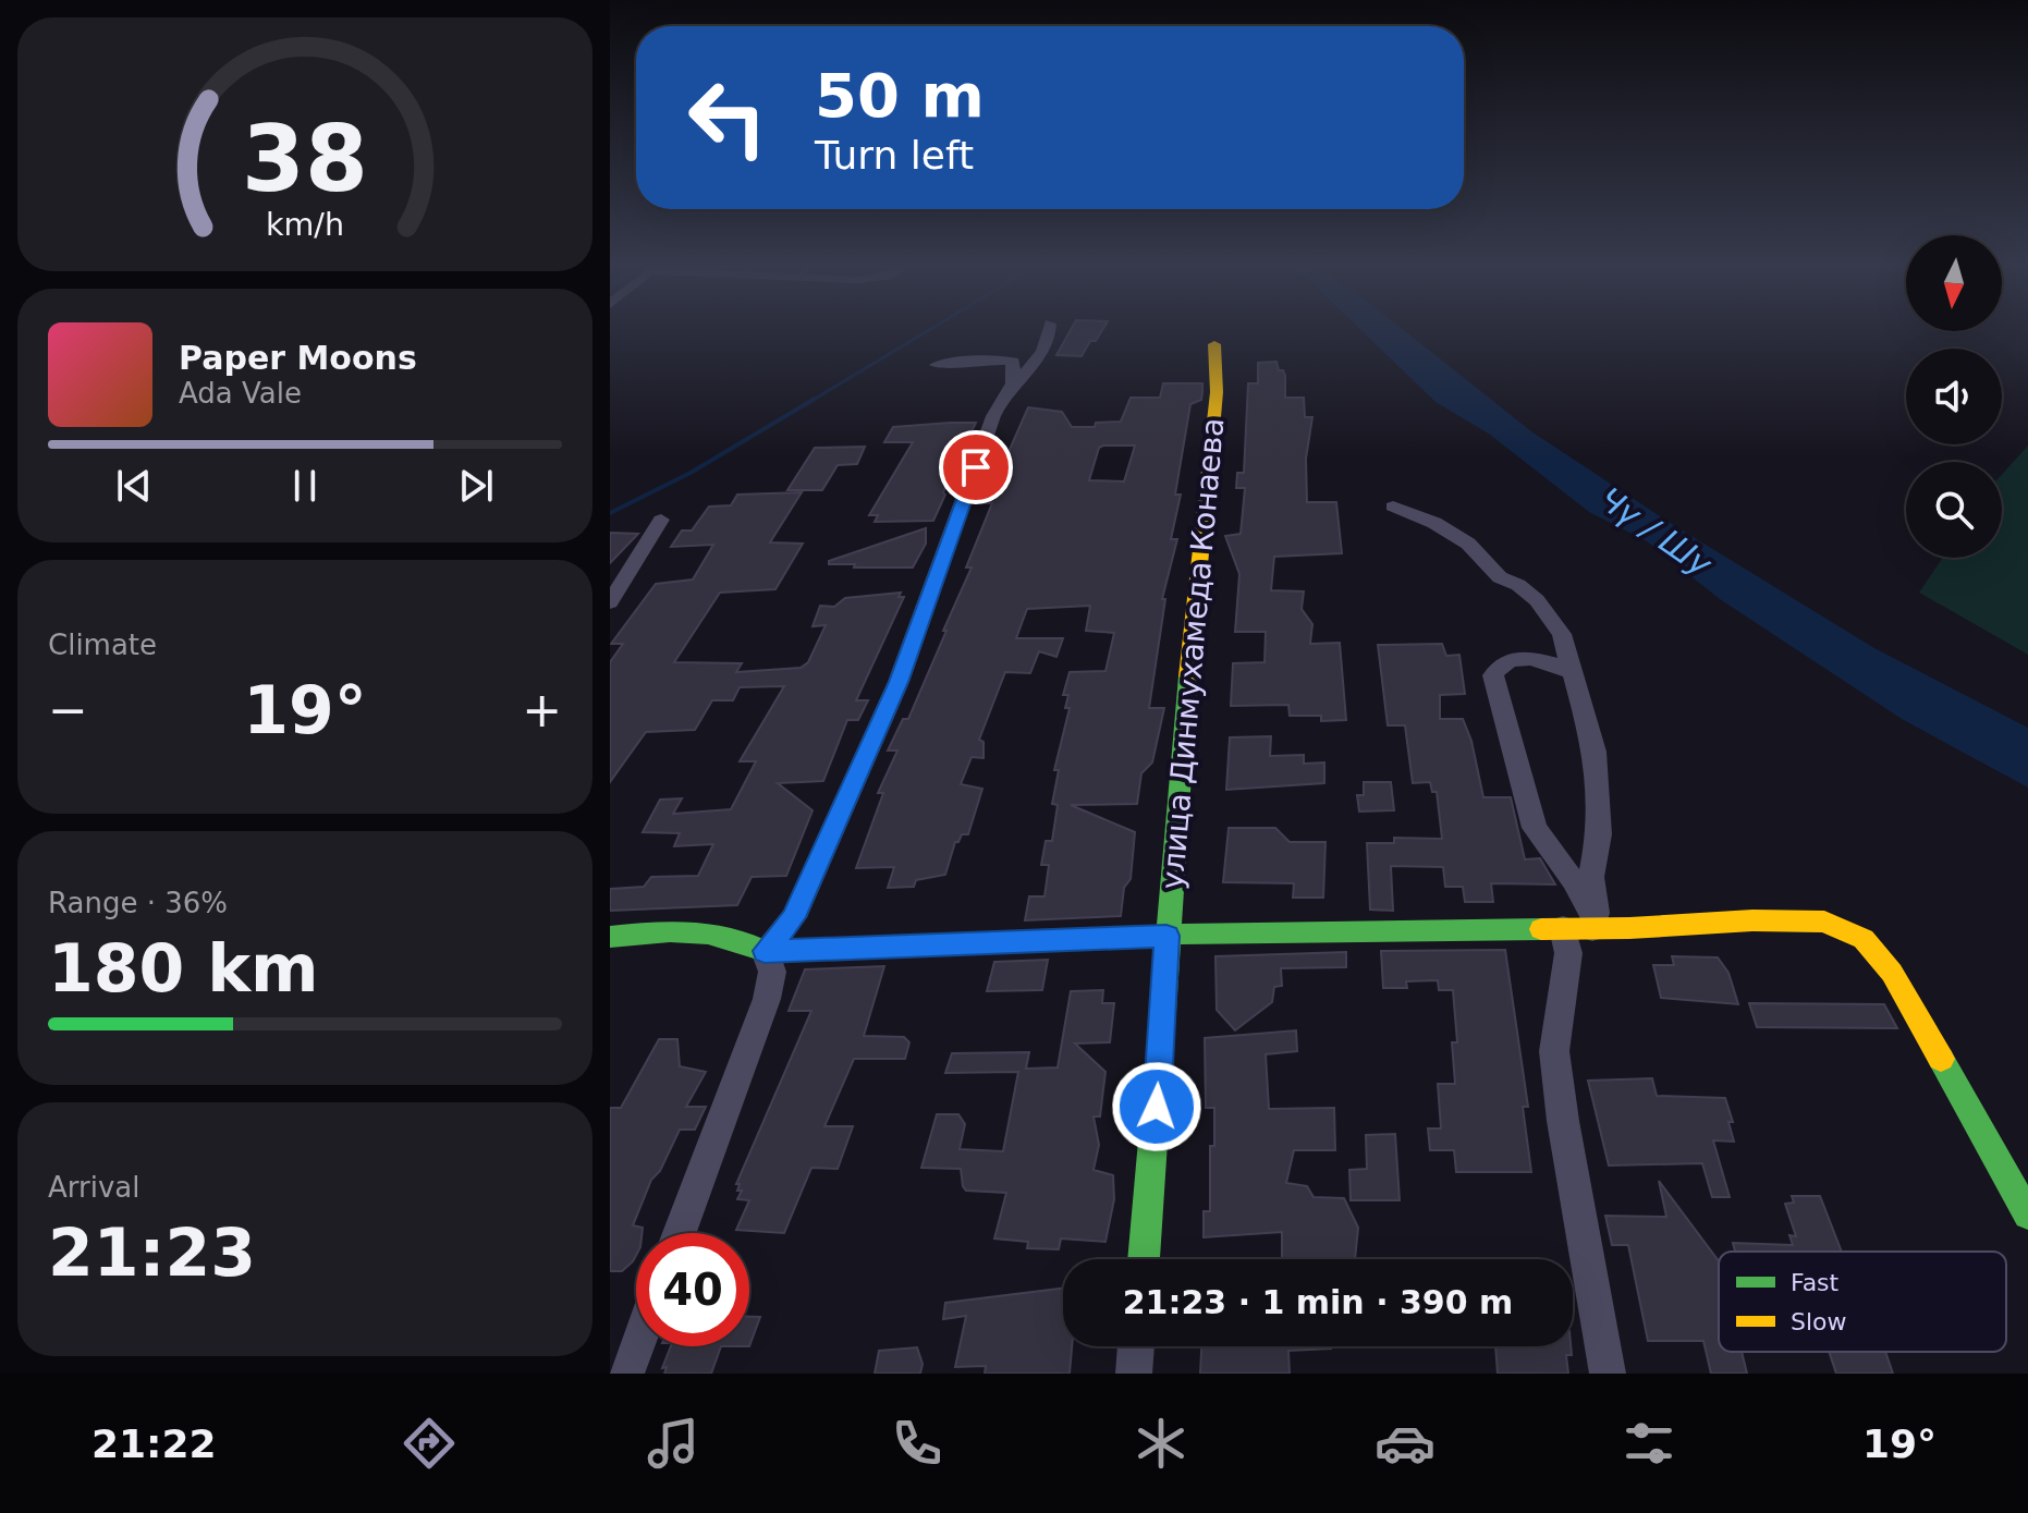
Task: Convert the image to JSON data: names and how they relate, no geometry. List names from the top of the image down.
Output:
{
  "streets": {
    "street": ["улица Динмухамеда Конаева"]
  },
  "water": ["Чү / Шу"],
  "legend": ["Fast", "Slow"],
  "north": "bottom",
  "page": {
    "turn": ["50 m", "Turn left"],
    "song": ["Paper Moons", "Ada Vale"],
    "tile": [
      "Climate",
      ["Range · 36%", "180 km"],
      ["Arrival", "21:23"]
    ],
    "heat": ["−", "19°", "+"],
    "limit": "40",
    "trip": "21:23 · 1 min · 390 m",
    "tabs": ["21:22", "19°"],
    "gauge": ["38", "km/h"]
  }
}
